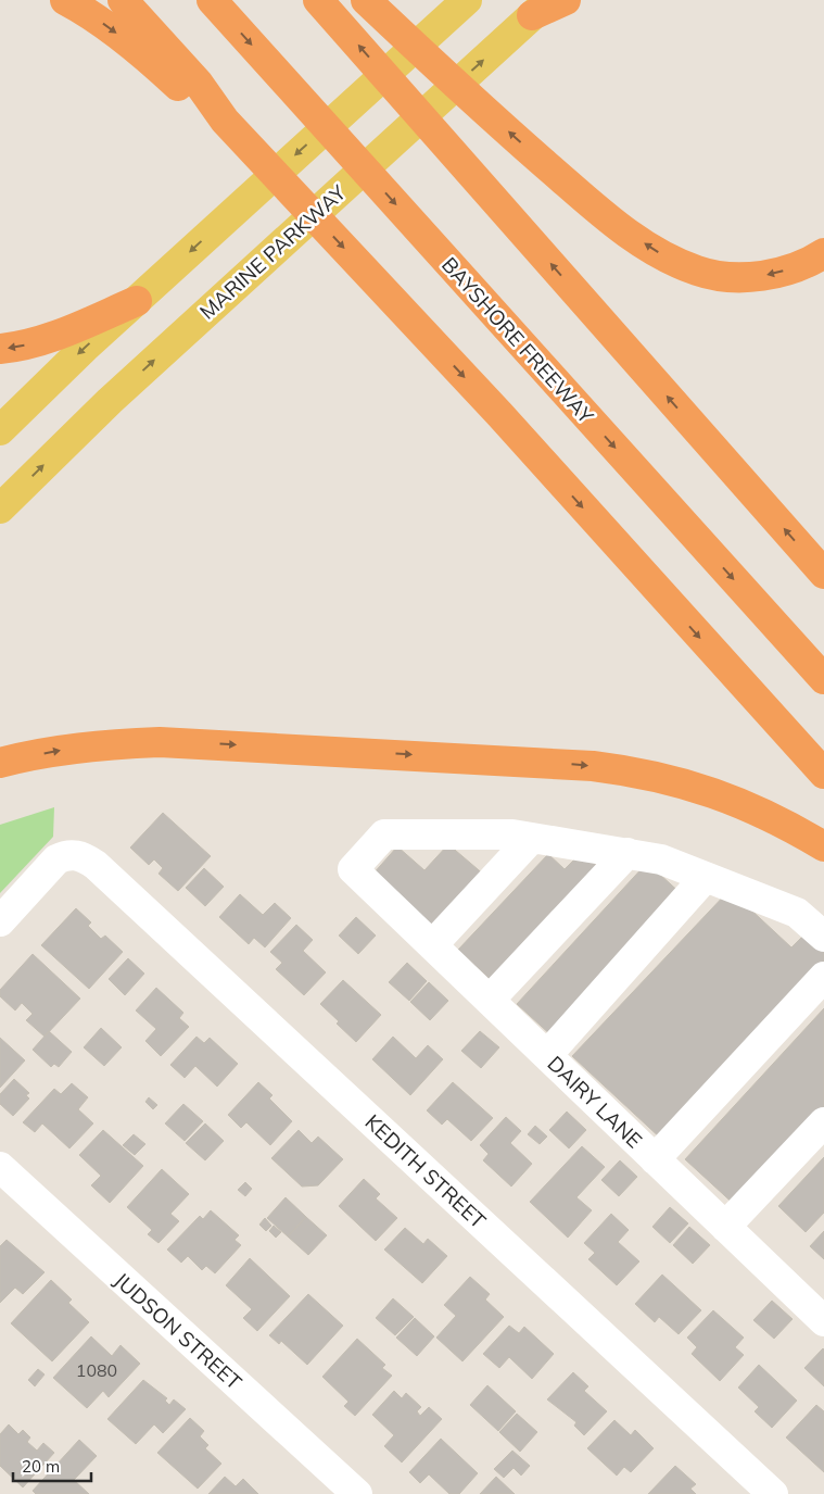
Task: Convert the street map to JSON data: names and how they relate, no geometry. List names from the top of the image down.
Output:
{
  "streets": {
    "highway": ["BAYSHORE FREEWAY"],
    "main road": ["MARINE PARKWAY"],
    "street": ["DAIRY LANE", "KEDITH STREET", "JUDSON STREET"]
  },
  "house_numbers": ["1080"],
  "scale_bar": "20 m"
}
